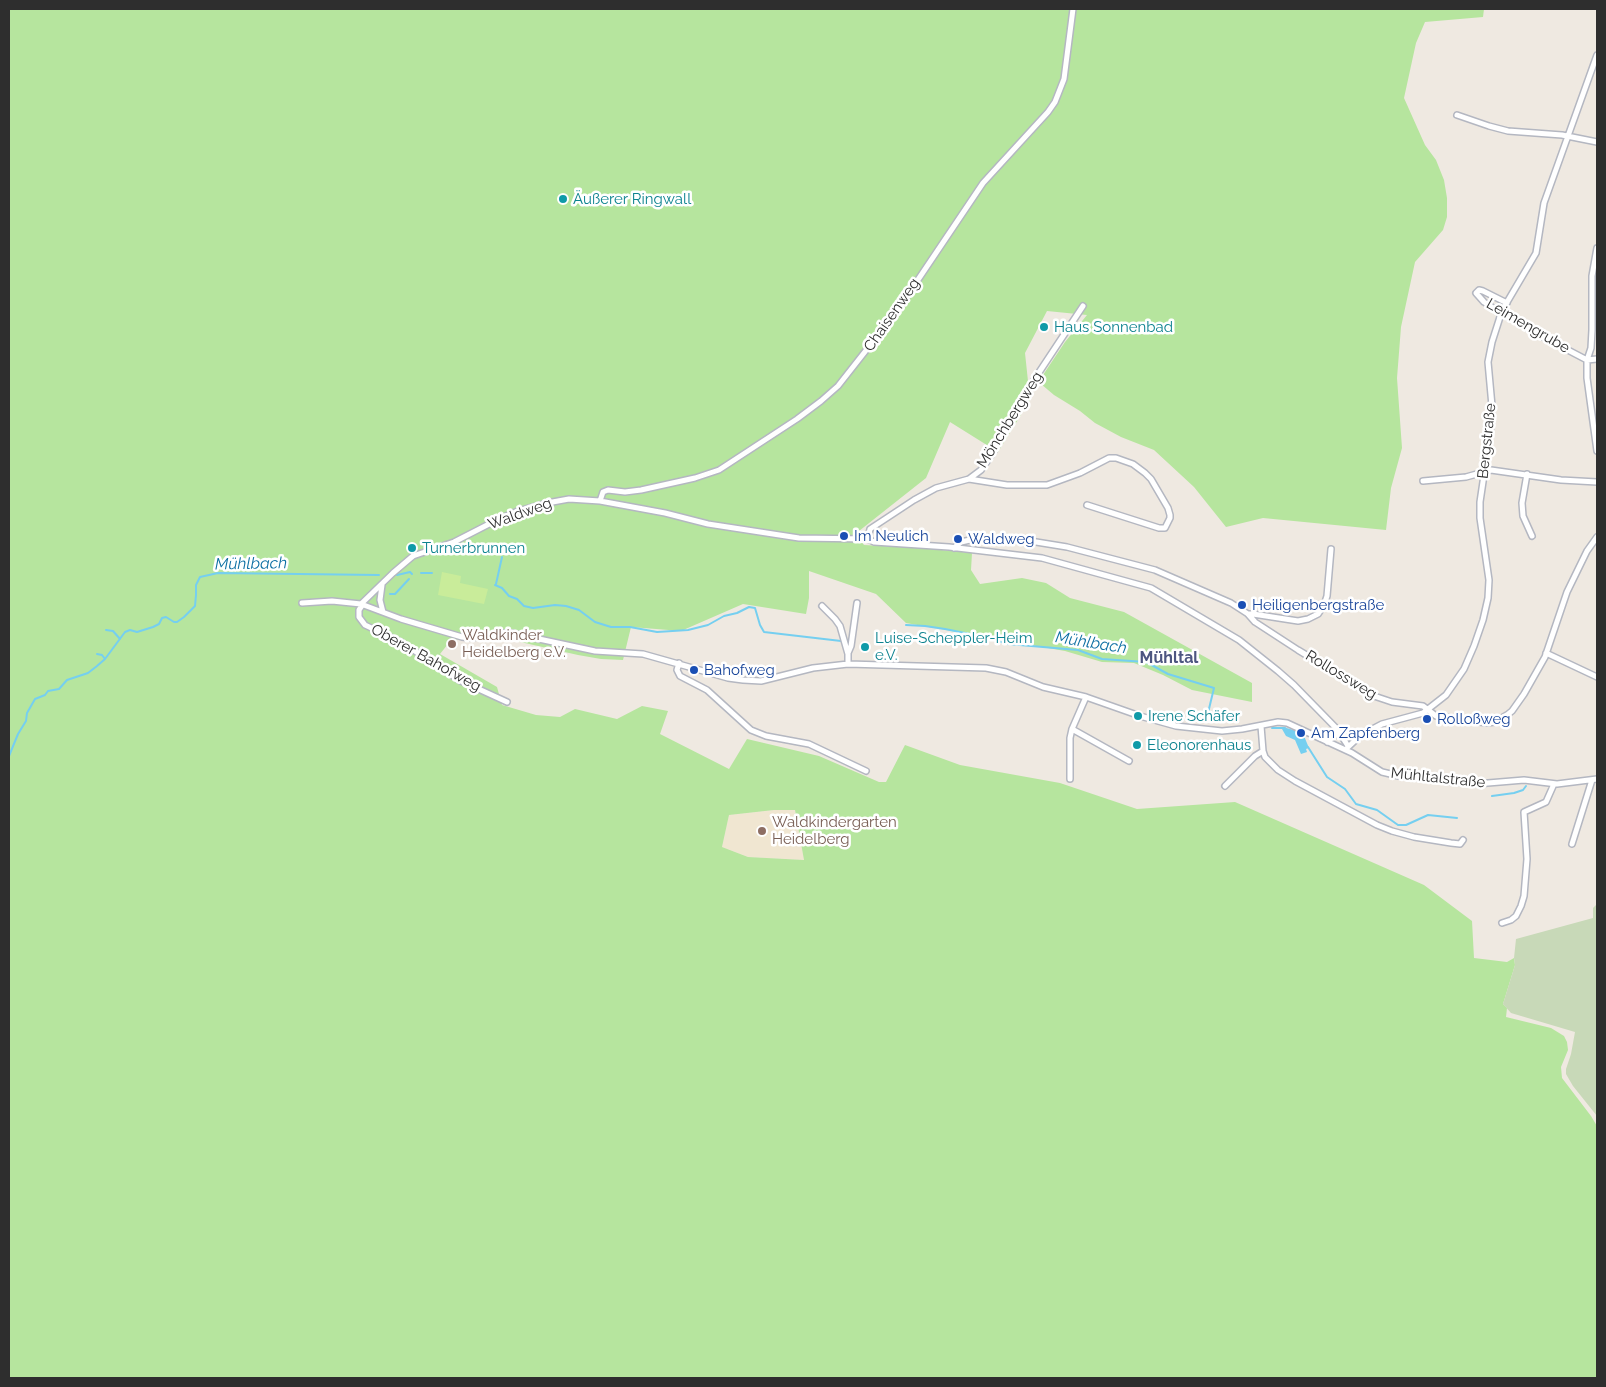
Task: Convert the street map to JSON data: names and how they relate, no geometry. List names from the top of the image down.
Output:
{
  "streets": {
    "street": [
      "Chaisenweg",
      "Leimengrube",
      "Mönchbergweg",
      "Bergstraße",
      "Waldweg",
      "Oberer Bahofweg",
      "Rollossweg",
      "Mühltalstraße"
    ]
  },
  "crossings": [
    ["Chaisenweg", "Waldweg"],
    ["Leimengrube", "Bergstraße"],
    ["Mönchbergweg", "Waldweg"],
    ["Bergstraße", "Waldweg"],
    ["Bergstraße", "Rollossweg"],
    ["Bergstraße", "Mühltalstraße"],
    ["Waldweg", "Oberer Bahofweg"],
    ["Waldweg", "Mühltalstraße"],
    ["Oberer Bahofweg", "Mühltalstraße"]
  ],
  "districts": ["Mühltal"],
  "water": ["Mühlbach"],
  "places": [
    "Äußerer Ringwall",
    "Haus Sonnenbad",
    "Im Neulich",
    "Waldweg",
    "Turnerbrunnen",
    "Heiligenbergstraße",
    "Waldkinder Heidelberg e.V.",
    "Luise-Scheppler-Heim e.V.",
    "Bahofweg",
    "Irene Schäfer",
    "Rolloßweg",
    "Am Zapfenberg",
    "Eleonorenhaus",
    "Waldkindergarten Heidelberg"
  ]
}
